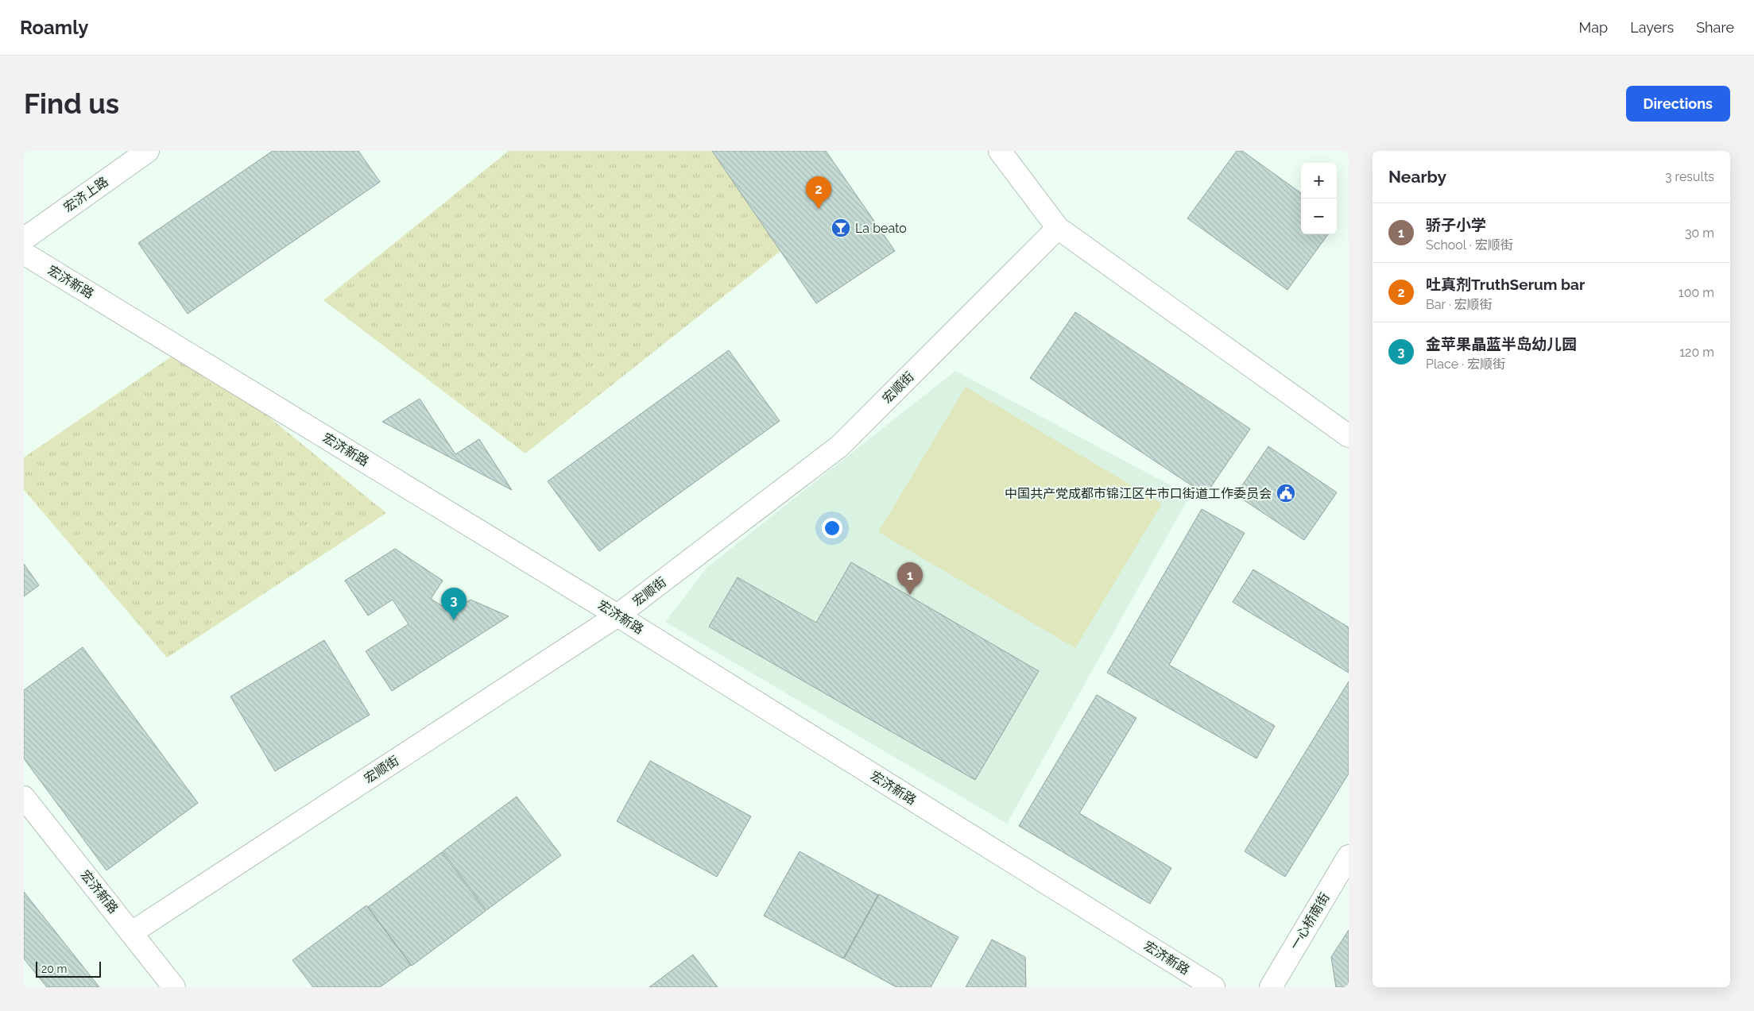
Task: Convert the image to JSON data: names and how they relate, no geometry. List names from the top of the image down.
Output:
{
  "streets": {
    "street": [
      "宏济上路",
      "宏济新路",
      "宏顺街",
      "一心桥南街"
    ]
  },
  "crossings": [
    ["宏济新路", "宏顺街"]
  ],
  "places": {
    "bar": ["La beato"],
    "public building": ["中国共产党成都市锦江区牛市口街道工作委员会"]
  },
  "scale_bar": "20 m",
  "page": {
    "header": "Roamly",
    "nav": ["Map", "Layers", "Share"],
    "buttons": "Directions",
    "title": "Find us",
    "heading": ["Nearby", "3 results"],
    "map_buttons": ["+", "−"],
    "pins": ["2", "1", "3"],
    "list": [
      {
        "mark": "1",
        "name": "骄子小学",
        "note": "School · 宏顺街",
        "value": "30 m"
      },
      {
        "mark": "2",
        "name": "吐真剂TruthSerum bar",
        "note": "Bar · 宏顺街",
        "value": "100 m"
      },
      {
        "mark": "3",
        "name": "金苹果晶蓝半岛幼儿园",
        "note": "Place · 宏顺街",
        "value": "120 m"
      }
    ],
    "scale": "20 m"
  }
}
